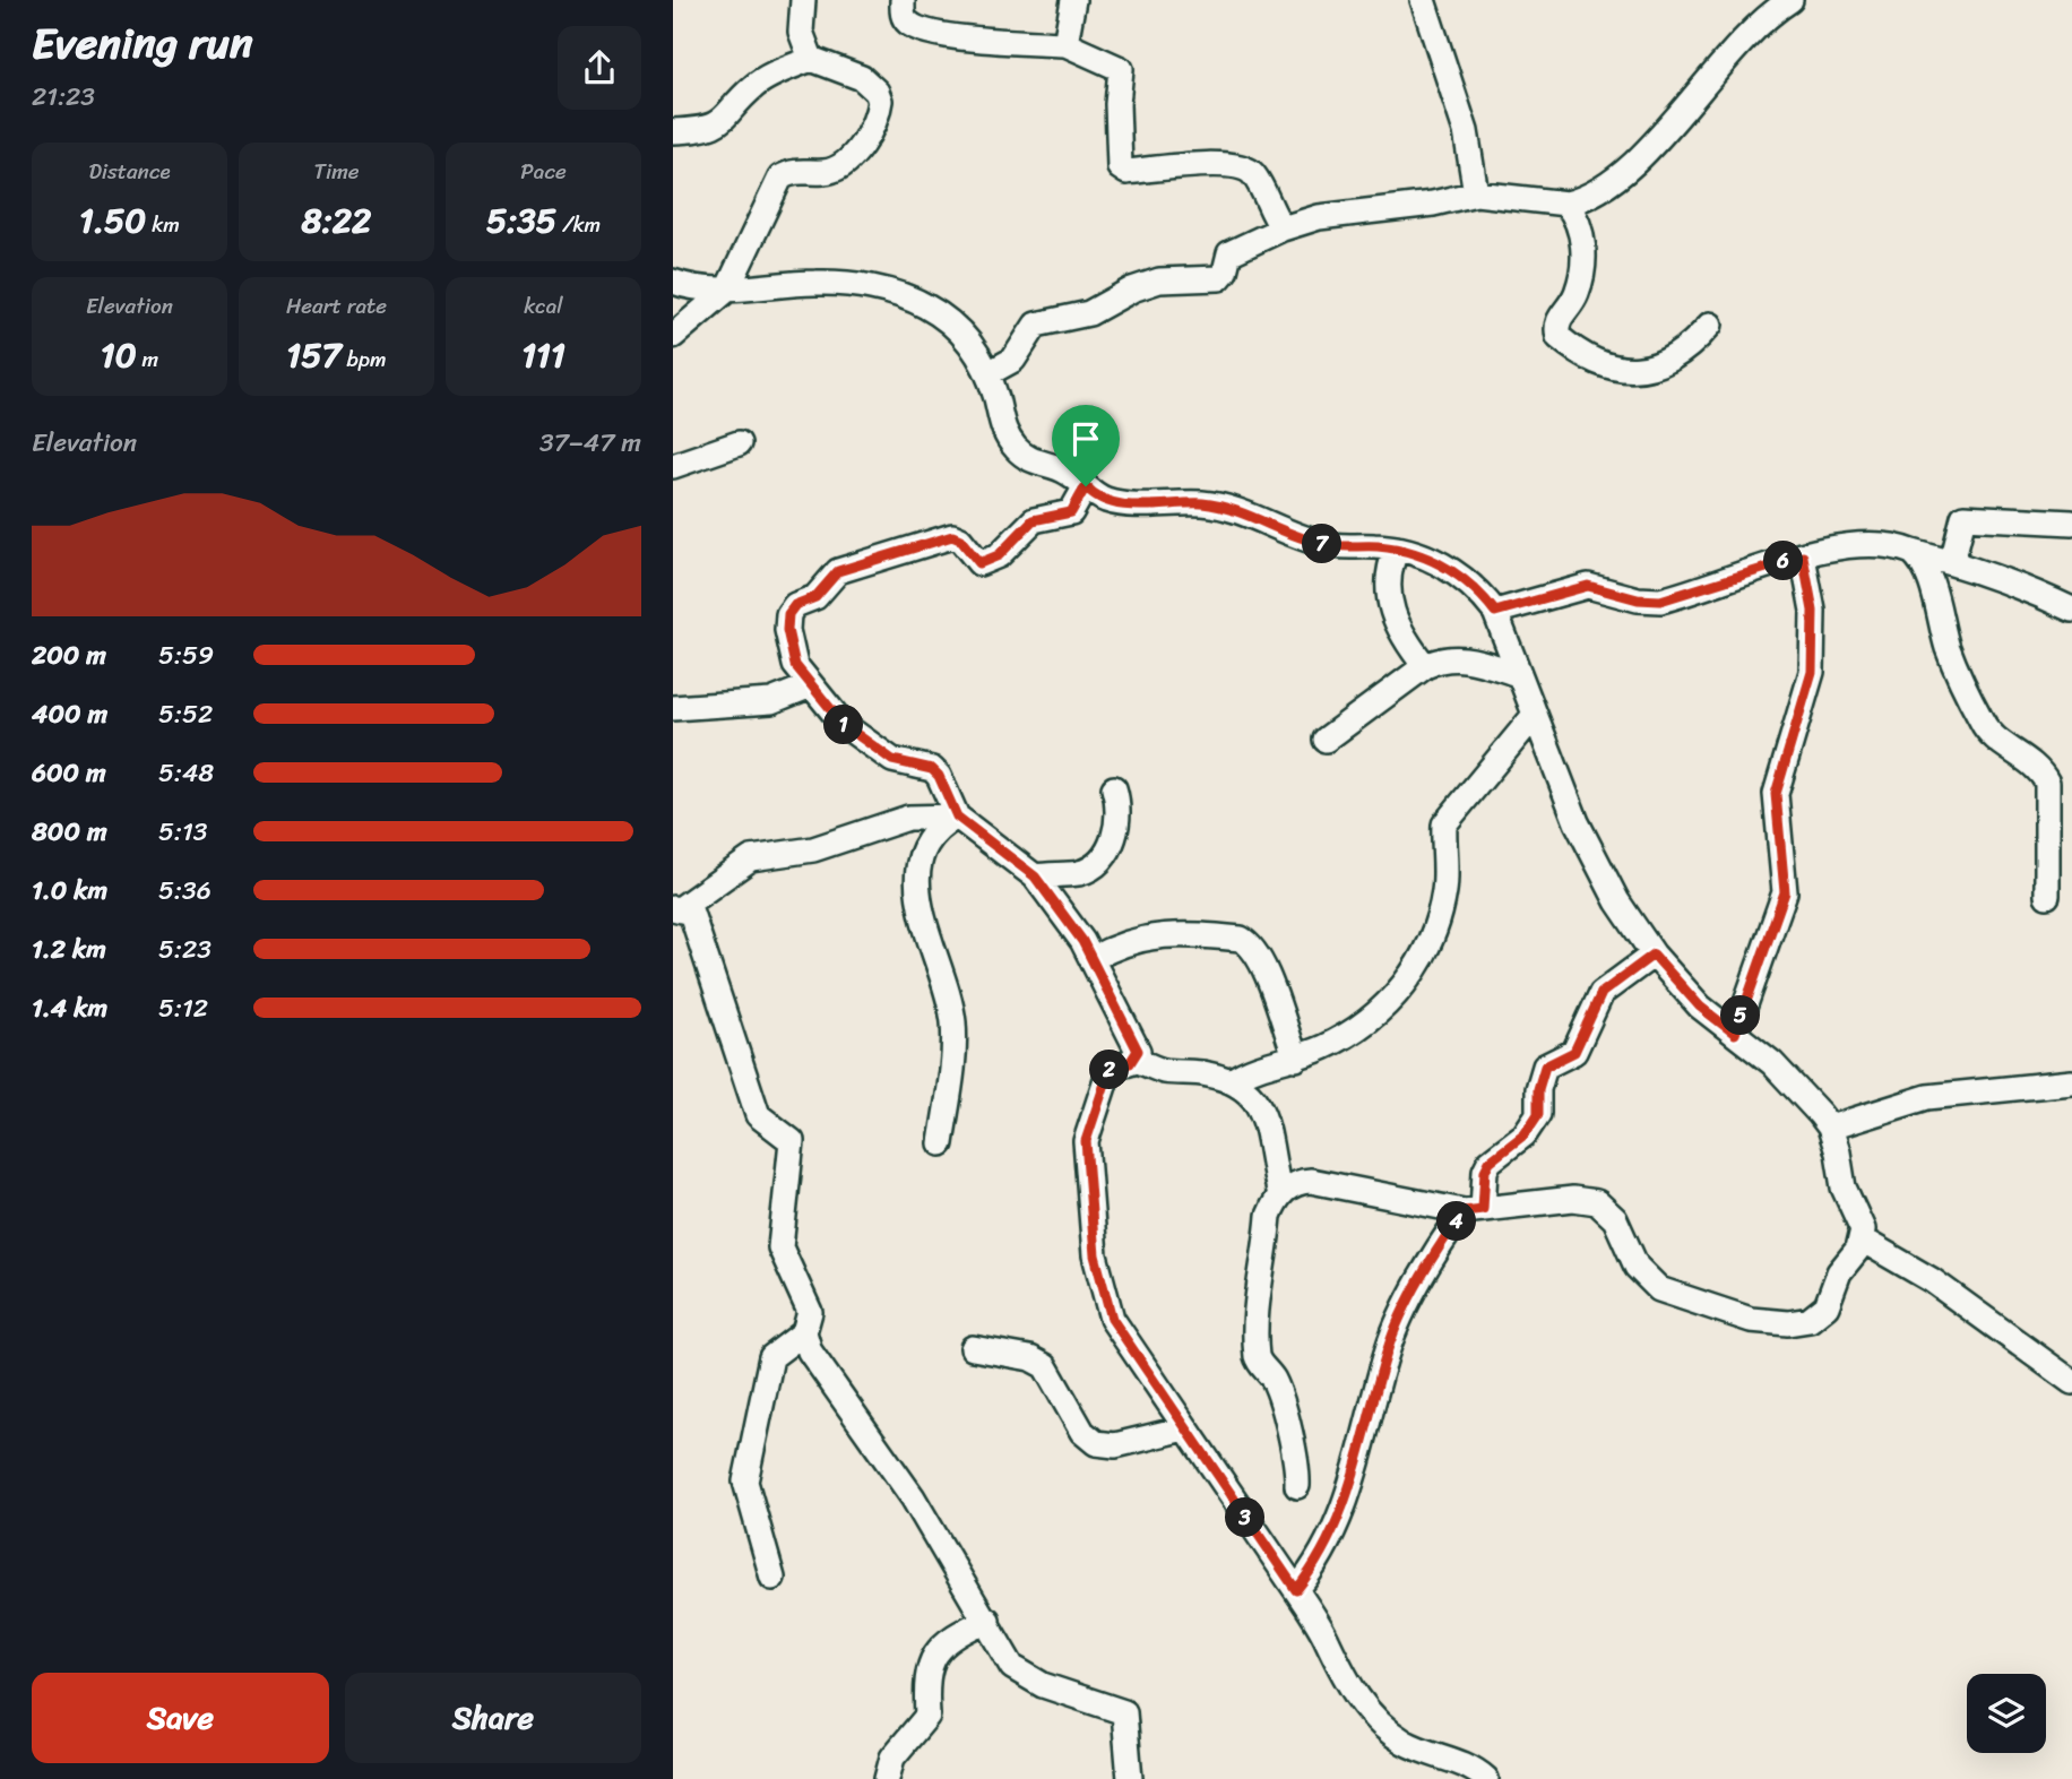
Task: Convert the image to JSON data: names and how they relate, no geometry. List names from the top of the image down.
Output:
{
  "page": {
    "heading": ["Evening run", "21:23"],
    "stats": [
      ["Distance", "1.50 km"],
      ["Time", "8:22"],
      ["Pace", "5:35 /km"],
      ["Elevation", "10 m"],
      ["Heart rate", "157 bpm"],
      ["kcal", "111"]
    ],
    "chart": ["Elevation", "37–47 m"],
    "pins": [
      "7",
      "6",
      "1",
      "5",
      "2",
      "4",
      "3"
    ],
    "list": [
      {
        "name": "200 m",
        "note": "5:59"
      },
      {
        "name": "400 m",
        "note": "5:52"
      },
      {
        "name": "600 m",
        "note": "5:48"
      },
      {
        "name": "800 m",
        "note": "5:13"
      },
      {
        "name": "1.0 km",
        "note": "5:36"
      },
      {
        "name": "1.2 km",
        "note": "5:23"
      },
      {
        "name": "1.4 km",
        "note": "5:12"
      }
    ],
    "buttons": ["Save", "Share"]
  }
}
